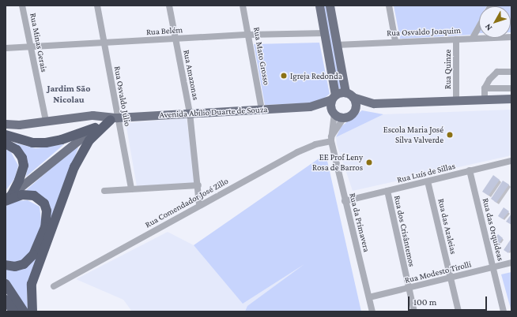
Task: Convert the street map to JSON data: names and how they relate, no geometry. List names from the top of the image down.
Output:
{
  "streets": {
    "main road": ["Avenida Abílio Duarte de Souza"],
    "street": [
      "Rua Belém",
      "Rua Osvaldo Joaquim",
      "Rua Minas Gerais",
      "Rua Mato Grosso",
      "Rua Quinze",
      "Rua Amazonas",
      "Rua Osvaldo Júlio",
      "Rua Luís de Sillas",
      "Rua Comendador José Zillo",
      "Rua da Primavera",
      "Rua das Azaleias",
      "Rua das Orquídeas",
      "Rua dos Crisântemos",
      "Rua Modesto Tirolli"
    ]
  },
  "crossings": [
    ["Rua Belém", "Rua Minas Gerais"],
    ["Rua Belém", "Rua Mato Grosso"],
    ["Rua Belém", "Rua Amazonas"],
    ["Rua Belém", "Rua Osvaldo Júlio"],
    ["Rua Osvaldo Joaquim", "Rua Quinze"],
    ["Rua Mato Grosso", "Avenida Abílio Duarte de Souza"],
    ["Rua Amazonas", "Avenida Abílio Duarte de Souza"],
    ["Rua Amazonas", "Rua Comendador José Zillo"],
    ["Rua Osvaldo Júlio", "Avenida Abílio Duarte de Souza"],
    ["Avenida Abílio Duarte de Souza", "Rua da Primavera"],
    ["Rua Luís de Sillas", "Rua da Primavera"],
    ["Rua Luís de Sillas", "Rua das Azaleias"],
    ["Rua Luís de Sillas", "Rua das Orquídeas"],
    ["Rua Luís de Sillas", "Rua dos Crisântemos"],
    ["Rua Comendador José Zillo", "Rua da Primavera"],
    ["Rua da Primavera", "Rua Modesto Tirolli"],
    ["Rua das Azaleias", "Rua Modesto Tirolli"],
    ["Rua das Orquídeas", "Rua Modesto Tirolli"],
    ["Rua dos Crisântemos", "Rua Modesto Tirolli"]
  ],
  "districts": ["Jardim São Nicolau"],
  "places": ["Igreja Redonda", "Escola Maria José Silva Valverde", "EE Prof Leny Rosa de Barros"],
  "scale_bar": "100 m",
  "north": "bottom left"
}
